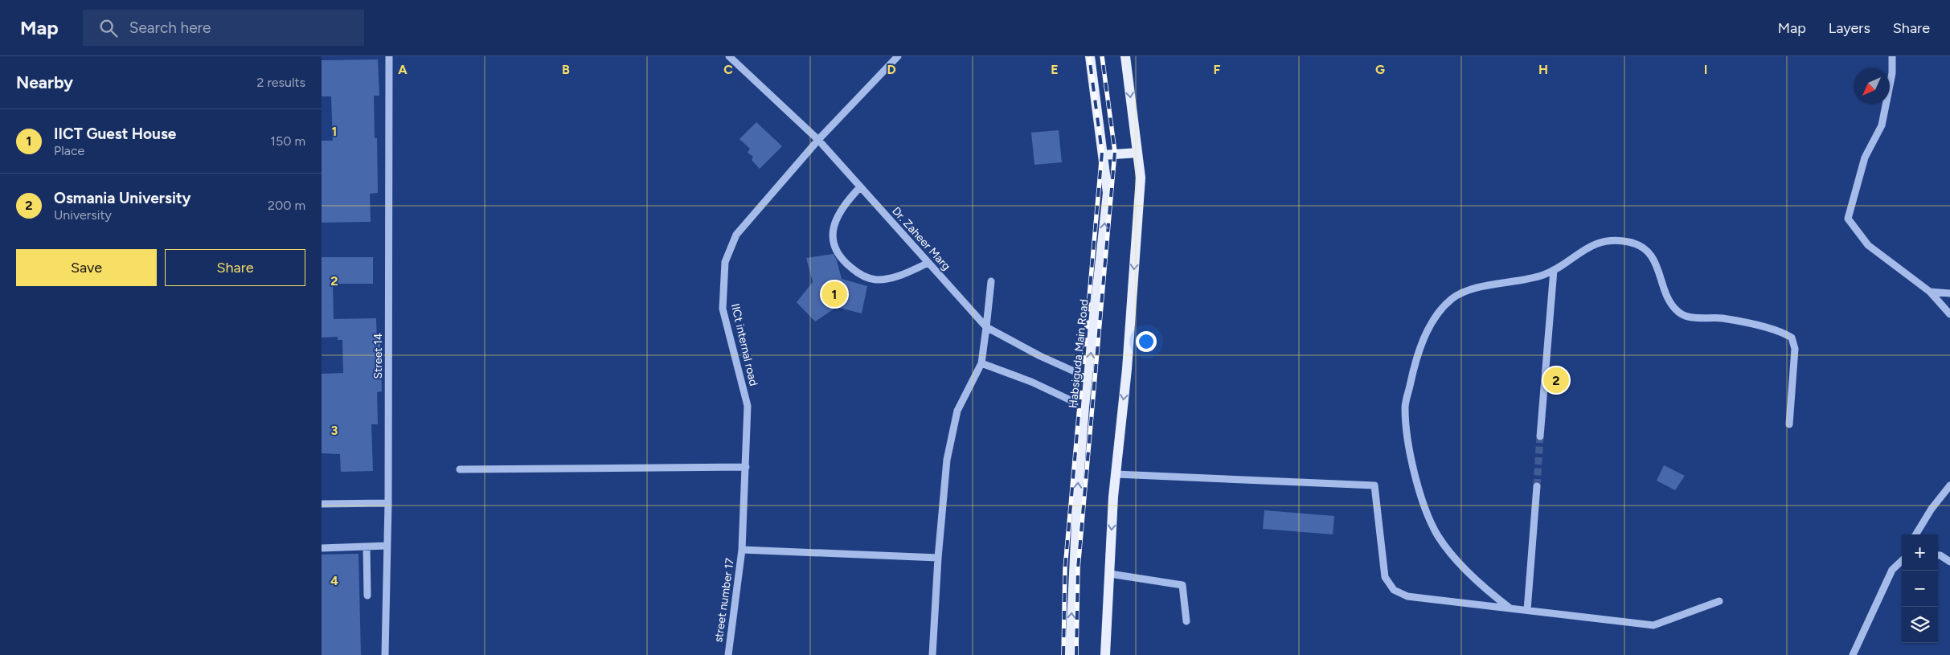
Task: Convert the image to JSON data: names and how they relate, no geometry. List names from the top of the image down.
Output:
{
  "streets": {
    "main road": ["Habsiguda Main Road"],
    "street": [
      "Dr. Zaheer Marg",
      "IICt internal road",
      "Street 14",
      "street number 17"
    ]
  },
  "crossings": [
    ["Dr. Zaheer Marg", "IICt internal road"],
    ["Dr. Zaheer Marg", "Habsiguda Main Road"],
    ["IICt internal road", "street number 17"]
  ],
  "north": "bottom left",
  "page": {
    "header": "Map",
    "search": "Search here",
    "nav": ["Map", "Layers", "Share"],
    "heading": ["Nearby", "2 results"],
    "list": [
      {
        "mark": "1",
        "name": "IICT Guest House",
        "note": "Place",
        "value": "150 m"
      },
      {
        "mark": "2",
        "name": "Osmania University",
        "note": "University",
        "value": "200 m"
      }
    ],
    "buttons": ["Save", "Share"],
    "pins": ["1", "2"],
    "map_buttons": ["+", "−"]
  },
  "grid": {
    "columns": [
      "A",
      "B",
      "C",
      "D",
      "E",
      "F",
      "G",
      "H",
      "I"
    ],
    "rows": [
      "1",
      "2",
      "3",
      "4"
    ]
  }
}
